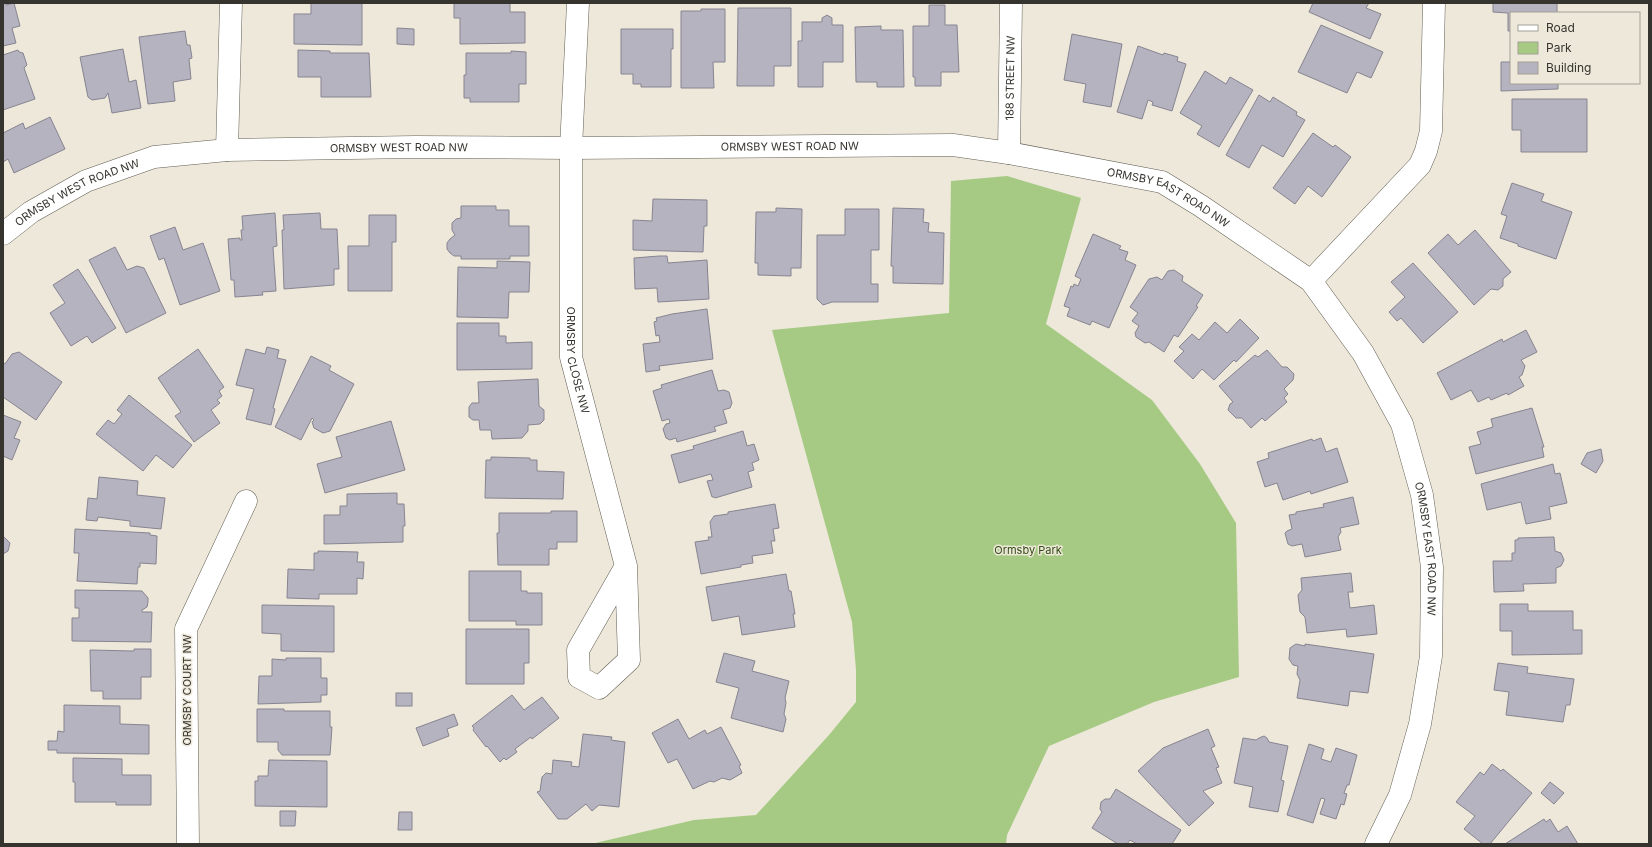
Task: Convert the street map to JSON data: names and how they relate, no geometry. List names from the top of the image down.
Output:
{
  "streets": {
    "street": [
      "188 STREET NW",
      "ORMSBY WEST ROAD NW",
      "ORMSBY EAST ROAD NW",
      "ORMSBY CLOSE NW",
      "ORMSBY COURT NW"
    ]
  },
  "crossings": [
    ["188 STREET NW", "ORMSBY WEST ROAD NW"],
    ["188 STREET NW", "ORMSBY EAST ROAD NW"],
    ["ORMSBY WEST ROAD NW", "ORMSBY EAST ROAD NW"],
    ["ORMSBY WEST ROAD NW", "ORMSBY CLOSE NW"]
  ],
  "parks": ["Ormsby Park"],
  "legend": ["Road", "Park", "Building"]
}
